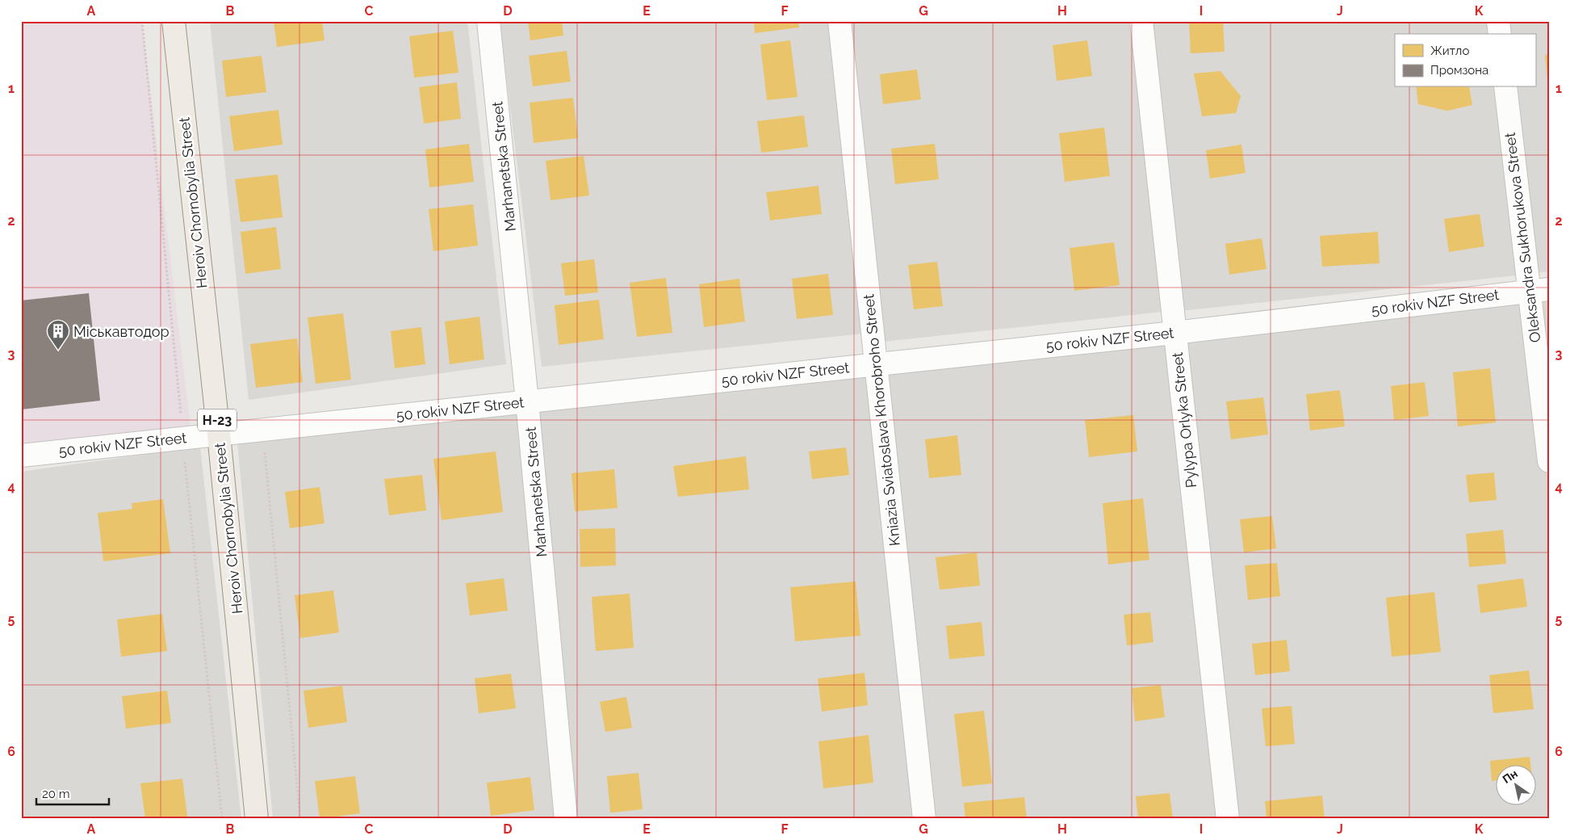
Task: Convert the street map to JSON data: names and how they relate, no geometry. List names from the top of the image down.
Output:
{
  "streets": {
    "main road": ["Heroiv Chornobylia Street", "Н-23"],
    "street": [
      "Marhanetska Street",
      "Oleksandra Sukhorukova Street",
      "50 rokiv NZF Street",
      "Kniazia Sviatoslava Khorobroho Street",
      "Pylypa Orlyka Street"
    ]
  },
  "crossings": [
    ["Marhanetska Street", "50 rokiv NZF Street"],
    ["Heroiv Chornobylia Street", "50 rokiv NZF Street"],
    ["Oleksandra Sukhorukova Street", "50 rokiv NZF Street"],
    ["50 rokiv NZF Street", "Kniazia Sviatoslava Khorobroho Street"],
    ["50 rokiv NZF Street", "Pylypa Orlyka Street"]
  ],
  "places": {
    "building": ["Міськавтодор"]
  },
  "legend": ["Житло", "Промзона"],
  "scale_bar": "20 m",
  "north": "top left",
  "grid": {
    "columns": [
      "A",
      "B",
      "C",
      "D",
      "E",
      "F",
      "G",
      "H",
      "I",
      "J",
      "K"
    ],
    "rows": [
      "1",
      "2",
      "3",
      "4",
      "5",
      "6"
    ]
  }
}
